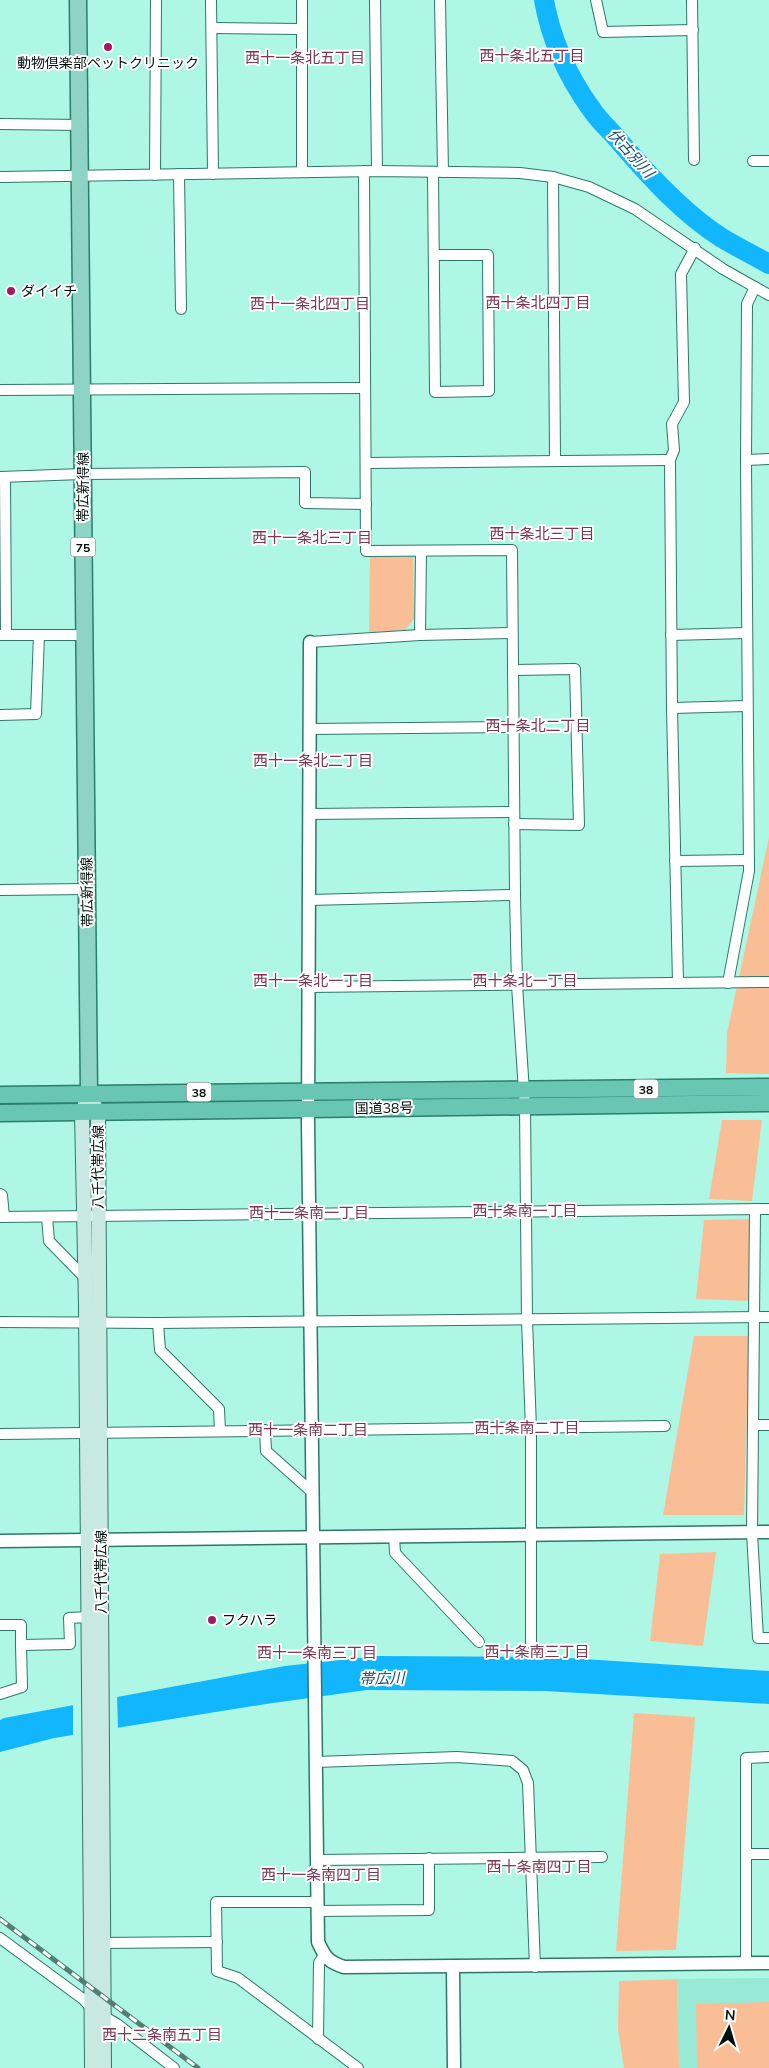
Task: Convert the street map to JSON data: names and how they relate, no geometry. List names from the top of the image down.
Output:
{
  "streets": {
    "highway": ["38", "国道38号"],
    "main road": ["帯広新得線", "75", "八千代帯広線"]
  },
  "crossings": [
    ["帯広新得線", "国道38号"],
    ["帯広新得線", "八千代帯広線"],
    ["国道38号", "八千代帯広線"]
  ],
  "districts": [
    "西十条北五丁目",
    "西十一条北五丁目",
    "西十条北四丁目",
    "西十一条北四丁目",
    "西十条北三丁目",
    "西十一条北三丁目",
    "西十条北二丁目",
    "西十一条北二丁目",
    "西十一条北一丁目",
    "西十条北一丁目",
    "西十条南一丁目",
    "西十一条南一丁目",
    "西十条南二丁目",
    "西十一条南二丁目",
    "西十条南三丁目",
    "西十一条南三丁目",
    "西十条南四丁目",
    "西十一条南四丁目",
    "西十二条南五丁目"
  ],
  "water": ["伏古別川", "帯広川"],
  "places": ["動物倶楽部ペットクリニック", "ダイイチ", "フクハラ"],
  "north": "top"
}
